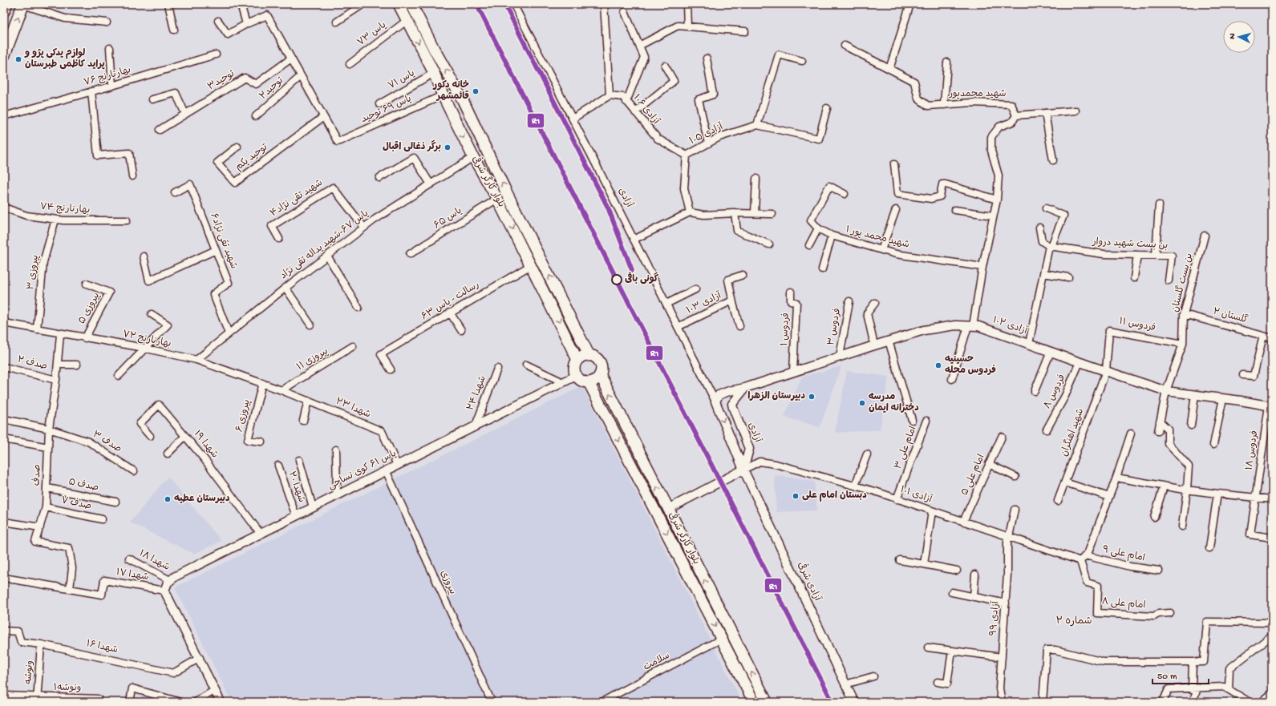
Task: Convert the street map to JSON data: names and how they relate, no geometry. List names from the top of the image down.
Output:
{
  "streets": {
    "main road": ["بلوار کارگر شرقی"],
    "street": [
      "یاس ۷۳",
      "بهارنارنج ۷۶",
      "یاس ۷۱",
      "توحید۳",
      "توحید۲",
      "شهید محمدپور",
      "یاس ۶۹ توحید",
      "آزادی ۱۰۶",
      "آزادی ۱۰۵",
      "توحید یکم",
      "آزادی",
      "شهید تقی نژاد۴",
      "بهارنارنج ۷۴",
      "یاس ۶۵",
      "شهید محمد پور ۱",
      "شهید تقی نژاد۶",
      "بن بست شهید دروار",
      "یاس ۶۷-شهید یداله تقی نژاد",
      "پیروزی ۳",
      "بن بست گلستان",
      "رسالت - یاس ۶۳",
      "آزادی ۱۰۳",
      "پیروزی ۵",
      "گلستان ۲",
      "فردوس ۱۱",
      "آزادی ۱۰۲",
      "فردوس ۳",
      "فردوس ۱",
      "بهارنارنج ۷۲",
      "پیروزی ۱۱",
      "صدف ۲",
      "فردوس ۸",
      "شهدا ۲۴",
      "شهدا ۲۳",
      "پیروزی ۶",
      "شهید آهنگران",
      "صدف ۳",
      "شهدا ۱۹",
      "امام علی ۳",
      "فردوس ۱۸",
      "یاس ۶۱ کوی نساجی",
      "صدف",
      "امام علی ۵",
      "صدف ۵",
      "شهدا ۲۰",
      "آزادی ۱۰۱",
      "صدف ۷",
      "امام علی ۹",
      "شهدا ۱۸",
      "شهدا ۱۷",
      "آزادی شرقی",
      "پیروزی",
      "امام علی ۸",
      "آزادی ٩٩",
      "شهدا ۱۶",
      "سلامت",
      "ونوشه",
      "ونوشه۱"
    ]
  },
  "crossings": [
    ["یاس ۷۳", "بلوار کارگر شرقی"],
    ["یاس ۷۱", "بلوار کارگر شرقی"],
    ["یاس ۶۹ توحید", "توحید یکم"],
    ["یاس ۶۹ توحید", "بلوار کارگر شرقی"],
    ["آزادی ۱۰۶", "آزادی ۱۰۵"],
    ["بلوار کارگر شرقی", "یاس ۶۵"],
    ["بلوار کارگر شرقی", "یاس ۶۷-شهید یداله تقی نژاد"],
    ["بلوار کارگر شرقی", "رسالت - یاس ۶۳"],
    ["بلوار کارگر شرقی", "یاس ۶۱ کوی نساجی"],
    ["بلوار کارگر شرقی", "سلامت"],
    ["آزادی", "آزادی ۱۰۳"],
    ["آزادی", "آزادی ۱۰۲"],
    ["آزادی", "آزادی ۱۰۱"],
    ["آزادی", "آزادی شرقی"],
    ["شهید تقی نژاد۴", "یاس ۶۷-شهید یداله تقی نژاد"],
    ["بهارنارنج ۷۴", "پیروزی ۳"],
    ["شهید تقی نژاد۶", "یاس ۶۷-شهید یداله تقی نژاد"],
    ["یاس ۶۷-شهید یداله تقی نژاد", "بهارنارنج ۷۲"],
    ["پیروزی ۳", "بهارنارنج ۷۲"],
    ["بن بست گلستان", "گلستان ۲"],
    ["بن بست گلستان", "فردوس ۱۱"],
    ["بن بست گلستان", "آزادی ۱۰۲"],
    ["پیروزی ۵", "بهارنارنج ۷۲"],
    ["فردوس ۱۱", "آزادی ۱۰۲"],
    ["فردوس ۱۱", "شهید آهنگران"],
    ["آزادی ۱۰۲", "فردوس ۳"],
    ["آزادی ۱۰۲", "فردوس ۱"],
    ["آزادی ۱۰۲", "فردوس ۸"],
    ["آزادی ۱۰۲", "شهید آهنگران"],
    ["آزادی ۱۰۲", "فردوس ۱۸"],
    ["بهارنارنج ۷۲", "پیروزی ۱۱"],
    ["بهارنارنج ۷۲", "شهدا ۲۳"],
    ["بهارنارنج ۷۲", "پیروزی ۶"],
    ["بهارنارنج ۷۲", "صدف"],
    ["پیروزی ۱۱", "شهدا ۲۳"],
    ["صدف ۲", "صدف"],
    ["شهدا ۲۴", "یاس ۶۱ کوی نساجی"],
    ["شهدا ۲۳", "یاس ۶۱ کوی نساجی"],
    ["صدف ۳", "صدف"],
    ["شهدا ۱۹", "یاس ۶۱ کوی نساجی"],
    ["امام علی ۳", "آزادی ۱۰۱"],
    ["یاس ۶۱ کوی نساجی", "شهدا ۲۰"],
    ["یاس ۶۱ کوی نساجی", "شهدا ۱۸"],
    ["یاس ۶۱ کوی نساجی", "پیروزی"],
    ["صدف", "صدف ۵"],
    ["صدف", "صدف ۷"],
    ["صدف", "شهدا ۱۷"],
    ["امام علی ۵", "آزادی ۱۰۱"],
    ["آزادی ۱۰۱", "آزادی شرقی"],
    ["آزادی ۱۰۱", "امام علی ۸"],
    ["آزادی ۱۰۱", "آزادی ٩٩"],
    ["شهدا ۱۶", "ونوشه"],
    ["ونوشه", "ونوشه۱"]
  ],
  "districts": ["شماره ۲"],
  "places": [
    "لوازم یدکی پژو و پراید کاظمی طبرستان",
    "خانه دکور قائمشهر",
    "برگر ذغالی اقبال",
    "گونی بافی",
    "حسینیه فردوس محله",
    "دبیرستان الزهرا",
    "مدرسه دخترانه ایمان",
    "دبستان امام علی",
    "دبیرستان عطیه"
  ],
  "lines": ["transit line R1"],
  "scale_bar": "50 m",
  "north": "left"
}
